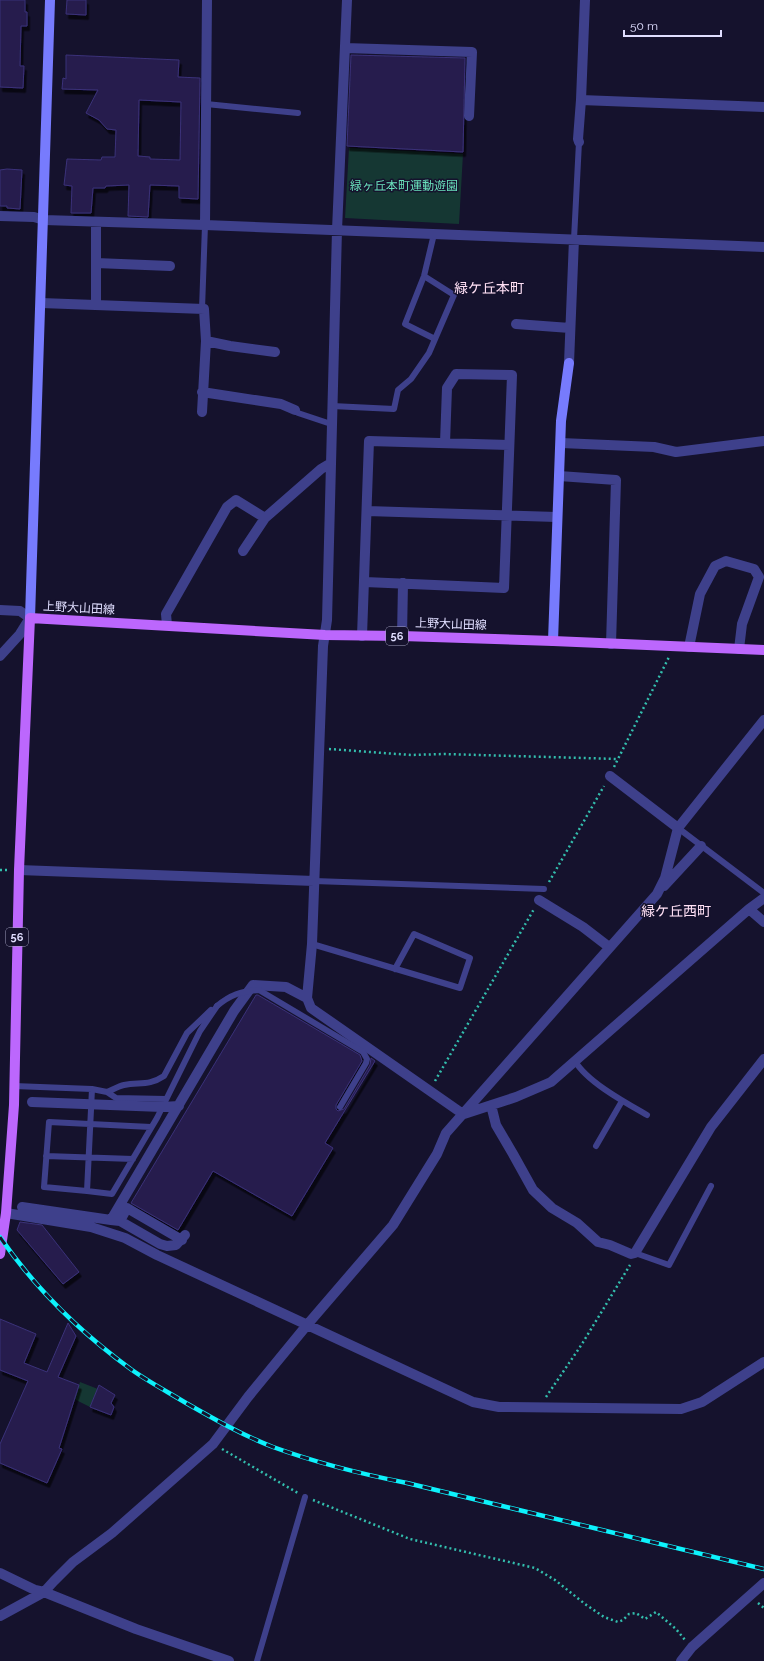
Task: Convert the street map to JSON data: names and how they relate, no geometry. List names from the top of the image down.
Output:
{
  "streets": {
    "main road": ["上野大山田線", "56"]
  },
  "districts": ["緑ケ丘本町", "緑ケ丘西町"],
  "parks": ["緑ヶ丘本町運動遊園"],
  "scale_bar": "50 m"
}
